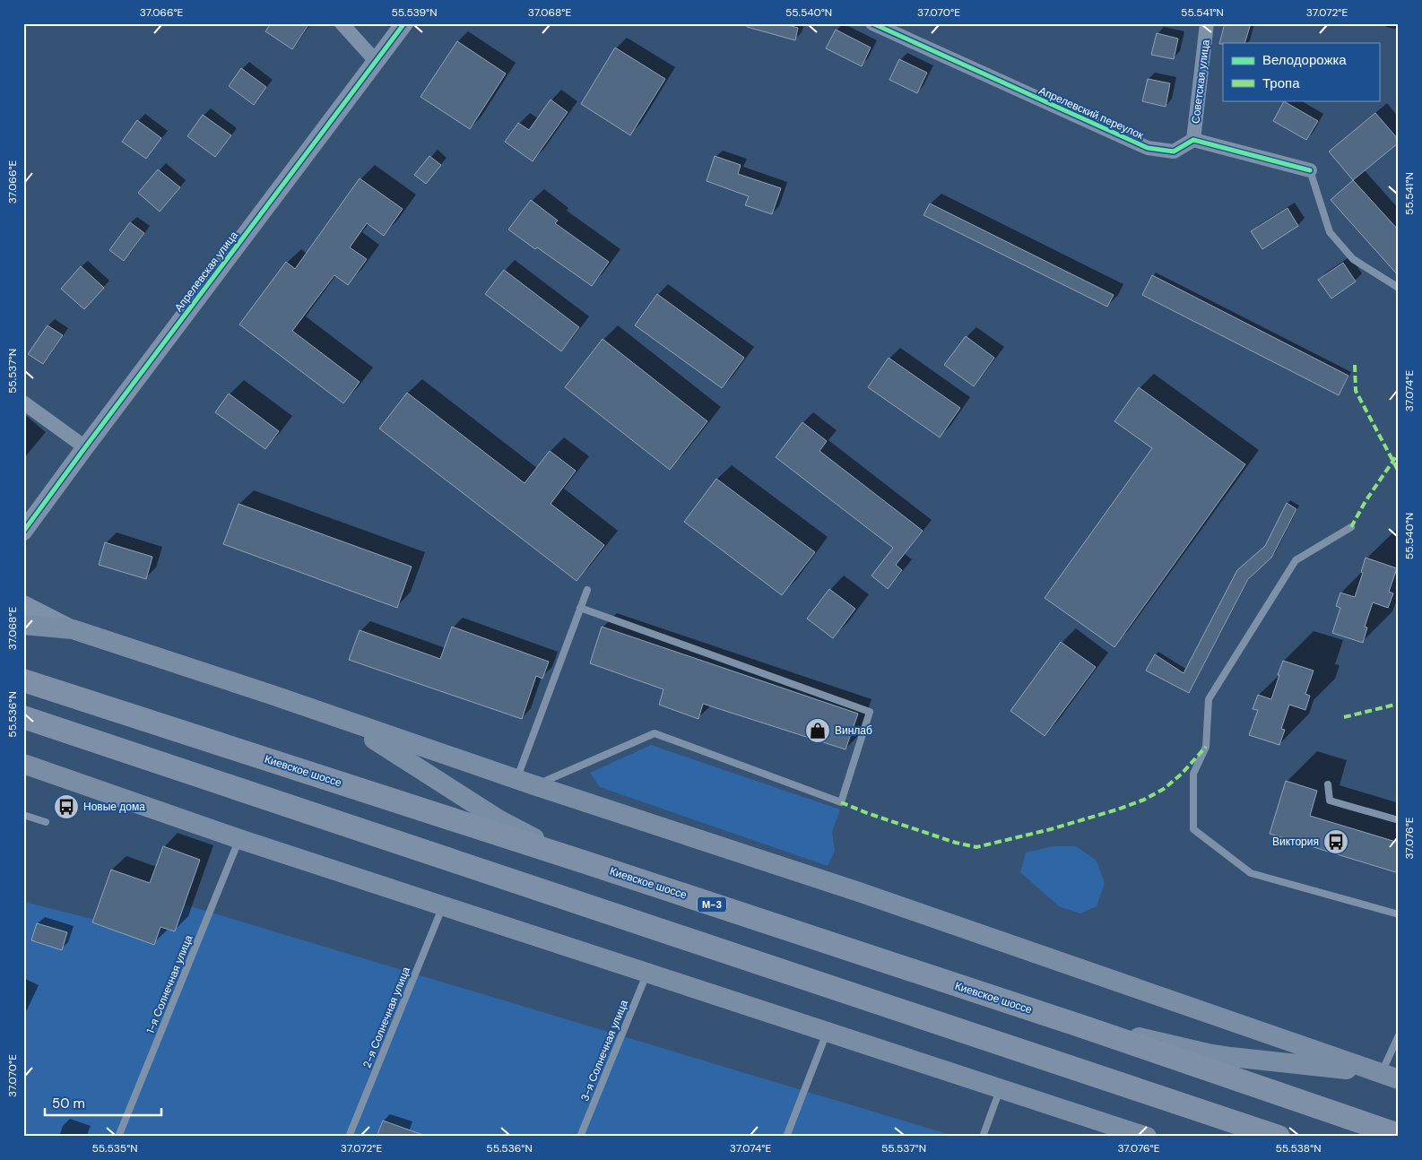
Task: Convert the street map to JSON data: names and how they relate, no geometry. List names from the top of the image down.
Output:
{
  "streets": {
    "highway": ["Киевское шоссе", "М-3"],
    "street": ["Советская улица", "Апрелевский переулок", "Апрелевская улица"],
    "lane": ["1-я Солнечная улица", "2-я Солнечная улица", "3-я Солнечная улица"]
  },
  "crossings": [
    ["Советская улица", "Апрелевский переулок"]
  ],
  "places": {
    "shop": ["Винлаб"],
    "bus stop": ["Новые дома", "Виктория"]
  },
  "legend": ["Велодорожка", "Тропа"],
  "scale_bar": "50 m",
  "coordinates": [
    "37.066°E",
    "55.539°N",
    "37.068°E",
    "55.540°N",
    "37.070°E",
    "55.541°N",
    "37.072°E",
    "55.537°N",
    "37.074°E",
    "55.536°N",
    "37.076°E",
    "55.535°N",
    "55.538°N"
  ]
}
